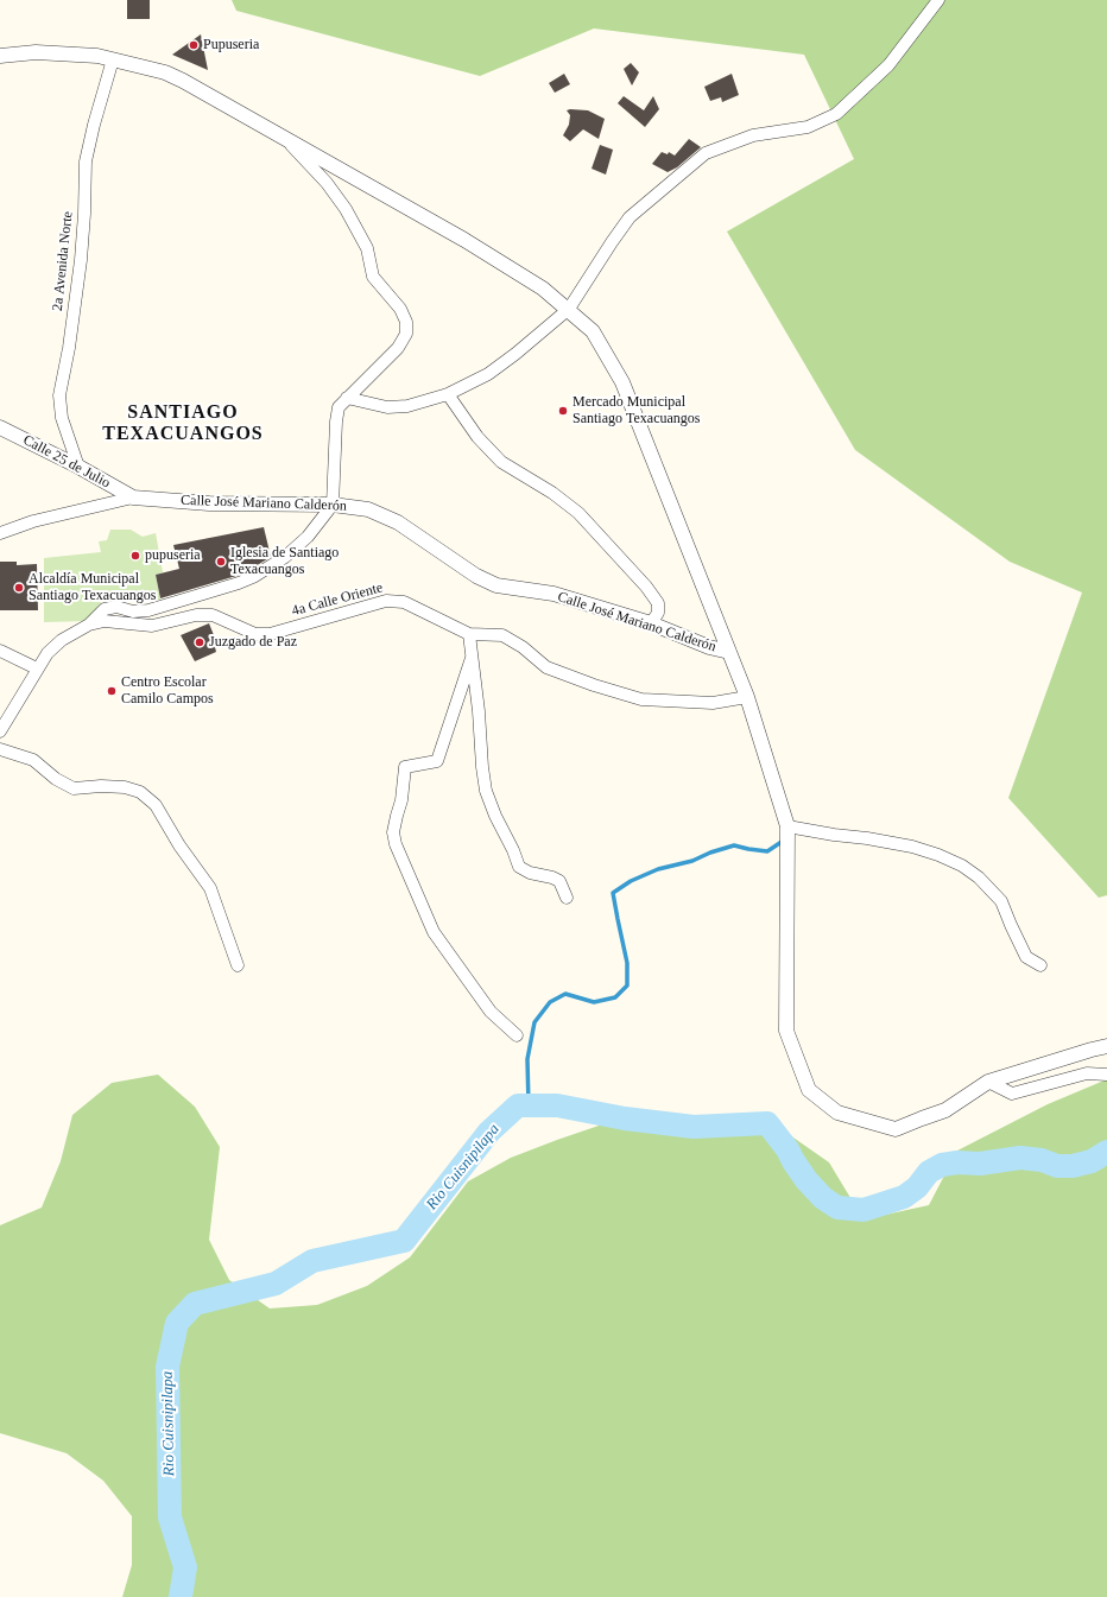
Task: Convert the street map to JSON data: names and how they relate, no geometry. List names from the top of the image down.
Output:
{
  "streets": {
    "street": [
      "2a Avenida Norte",
      "Calle 25 de Julio",
      "Calle José Mariano Calderón",
      "4a Calle Oriente"
    ]
  },
  "crossings": [
    ["2a Avenida Norte", "Calle 25 de Julio"],
    ["Calle 25 de Julio", "Calle José Mariano Calderón"]
  ],
  "districts": ["SANTIAGO TEXACUANGOS"],
  "water": ["Rio Cuisnipilapa"],
  "places": [
    "Pupuseria",
    "Mercado Municipal Santiago Texacuangos",
    "pupuseria",
    "Iglesia de Santiago Texacuangos",
    "Alcaldía Municipal Santiago Texacuangos",
    "Juzgado de Paz",
    "Centro Escolar Camilo Campos"
  ]
}
